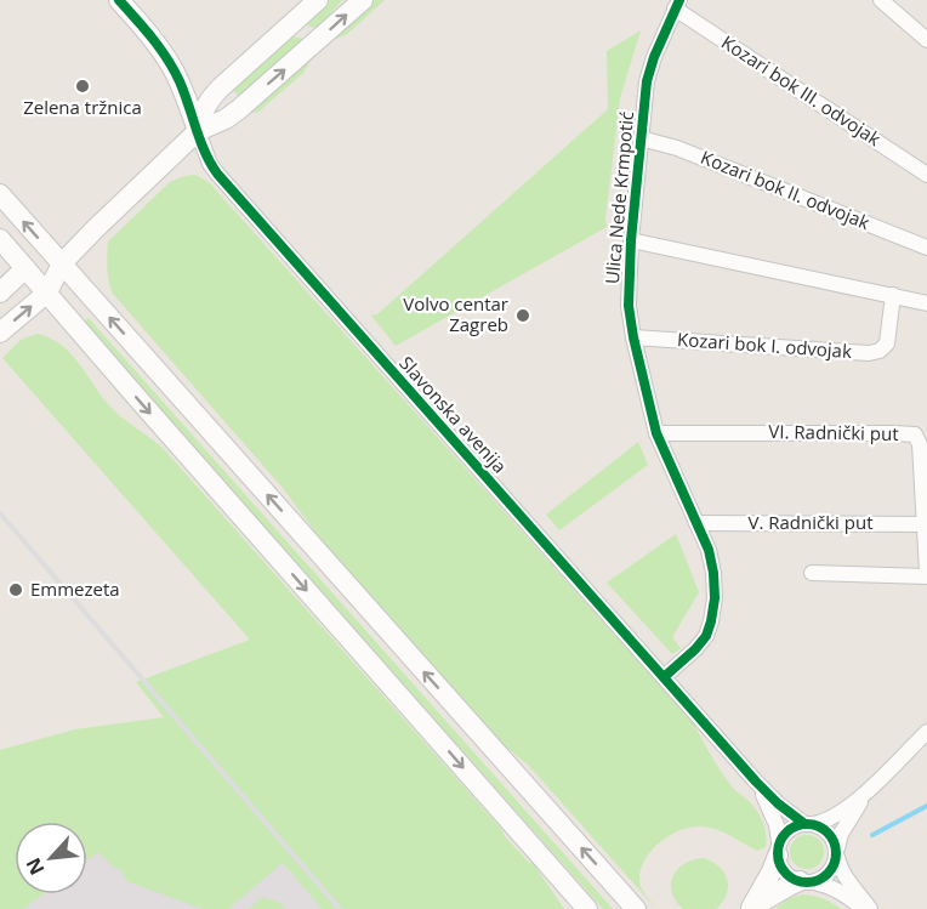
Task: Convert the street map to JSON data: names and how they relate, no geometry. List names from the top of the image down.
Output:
{
  "streets": {
    "main road": ["Slavonska avenija"],
    "street": [
      "Kozari bok III. odvojak",
      "Kozari bok II. odvojak",
      "Ulica Nede Krmpotić",
      "Kozari bok I. odvojak",
      "VI. Radnički put",
      "V. Radnički put"
    ]
  },
  "crossings": [
    ["Kozari bok III. odvojak", "Ulica Nede Krmpotić"],
    ["Kozari bok II. odvojak", "Ulica Nede Krmpotić"],
    ["Ulica Nede Krmpotić", "Kozari bok I. odvojak"],
    ["Ulica Nede Krmpotić", "Slavonska avenija"],
    ["Ulica Nede Krmpotić", "VI. Radnički put"],
    ["Ulica Nede Krmpotić", "V. Radnički put"],
    ["VI. Radnički put", "V. Radnički put"]
  ],
  "places": ["Zelena tržnica", "Volvo centar Zagreb", "Emmezeta"],
  "north": "bottom left"
}
